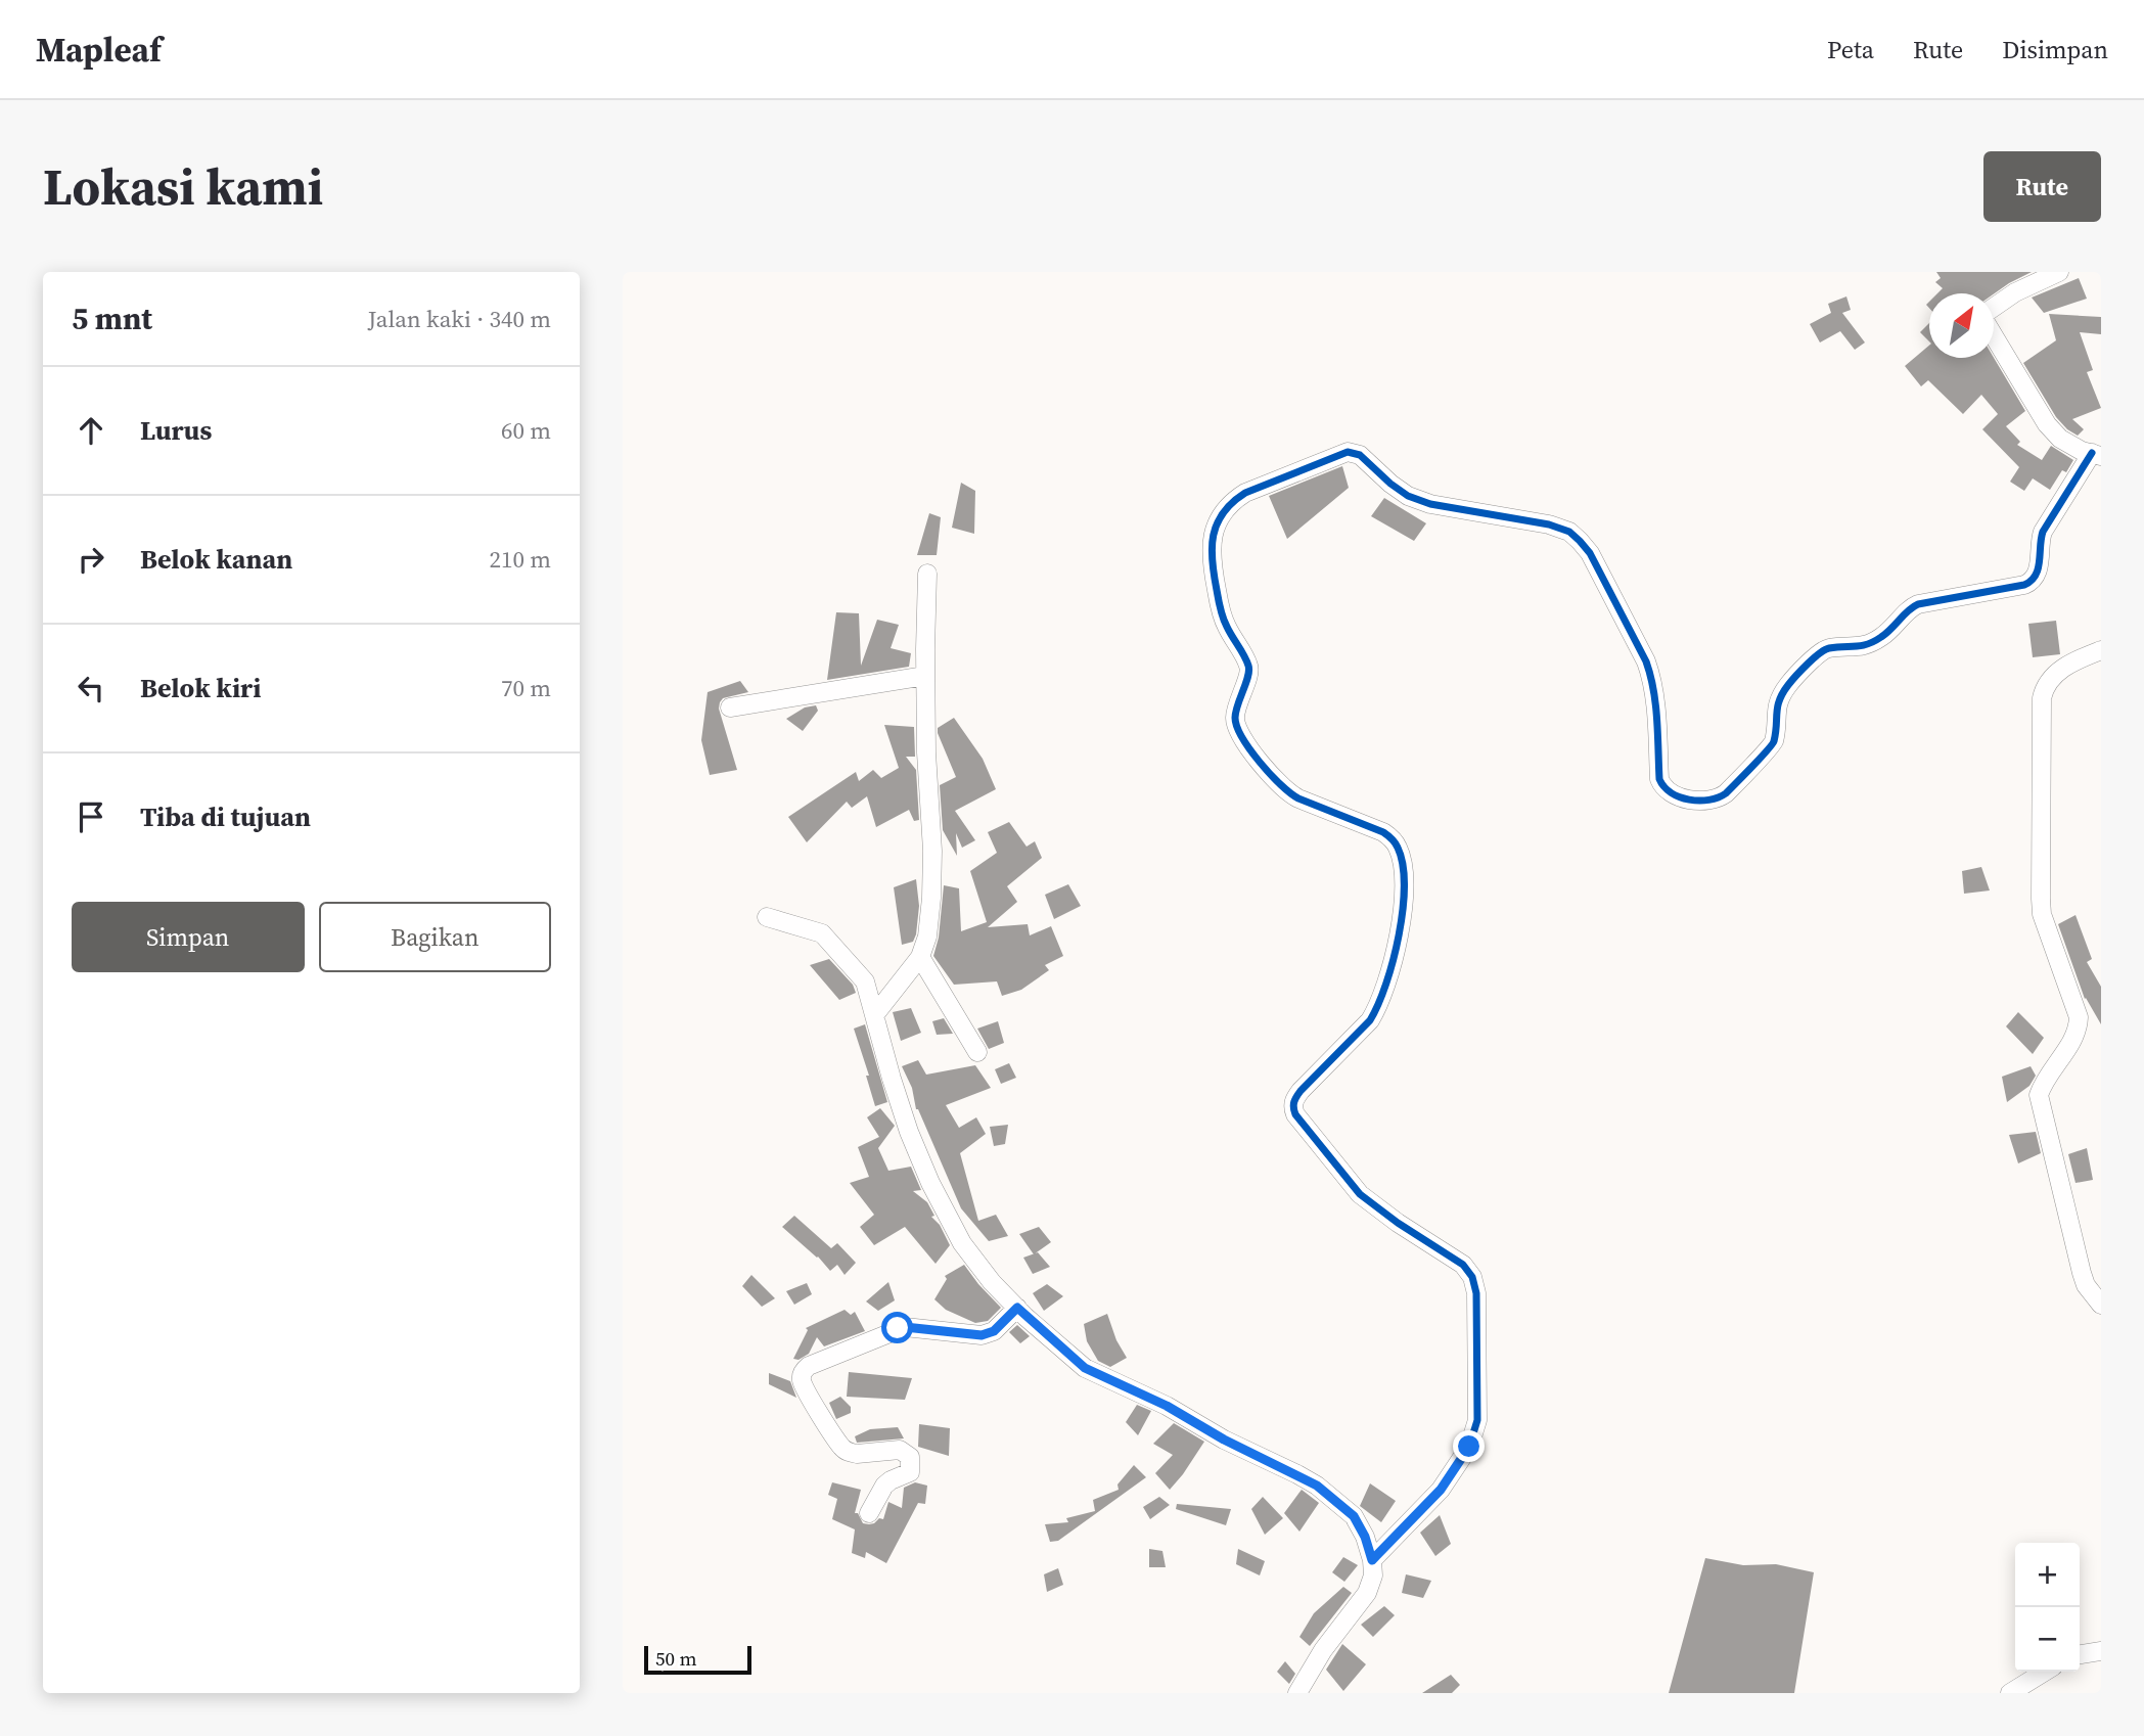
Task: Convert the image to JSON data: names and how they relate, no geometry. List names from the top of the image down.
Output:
{
  "scale_bar": "50 m",
  "north": "top right",
  "page": {
    "header": "Mapleaf",
    "nav": ["Peta", "Rute", "Disimpan"],
    "buttons": [
      "Rute",
      ["Simpan", "Bagikan"]
    ],
    "title": "Lokasi kami",
    "heading": ["5 mnt", "Jalan kaki · 340 m"],
    "list": [
      ["Lurus", "60 m"],
      ["Belok kanan", "210 m"],
      ["Belok kiri", "70 m"],
      "Tiba di tujuan"
    ],
    "map_buttons": ["+", "−"],
    "scale": "50 m"
  }
}
